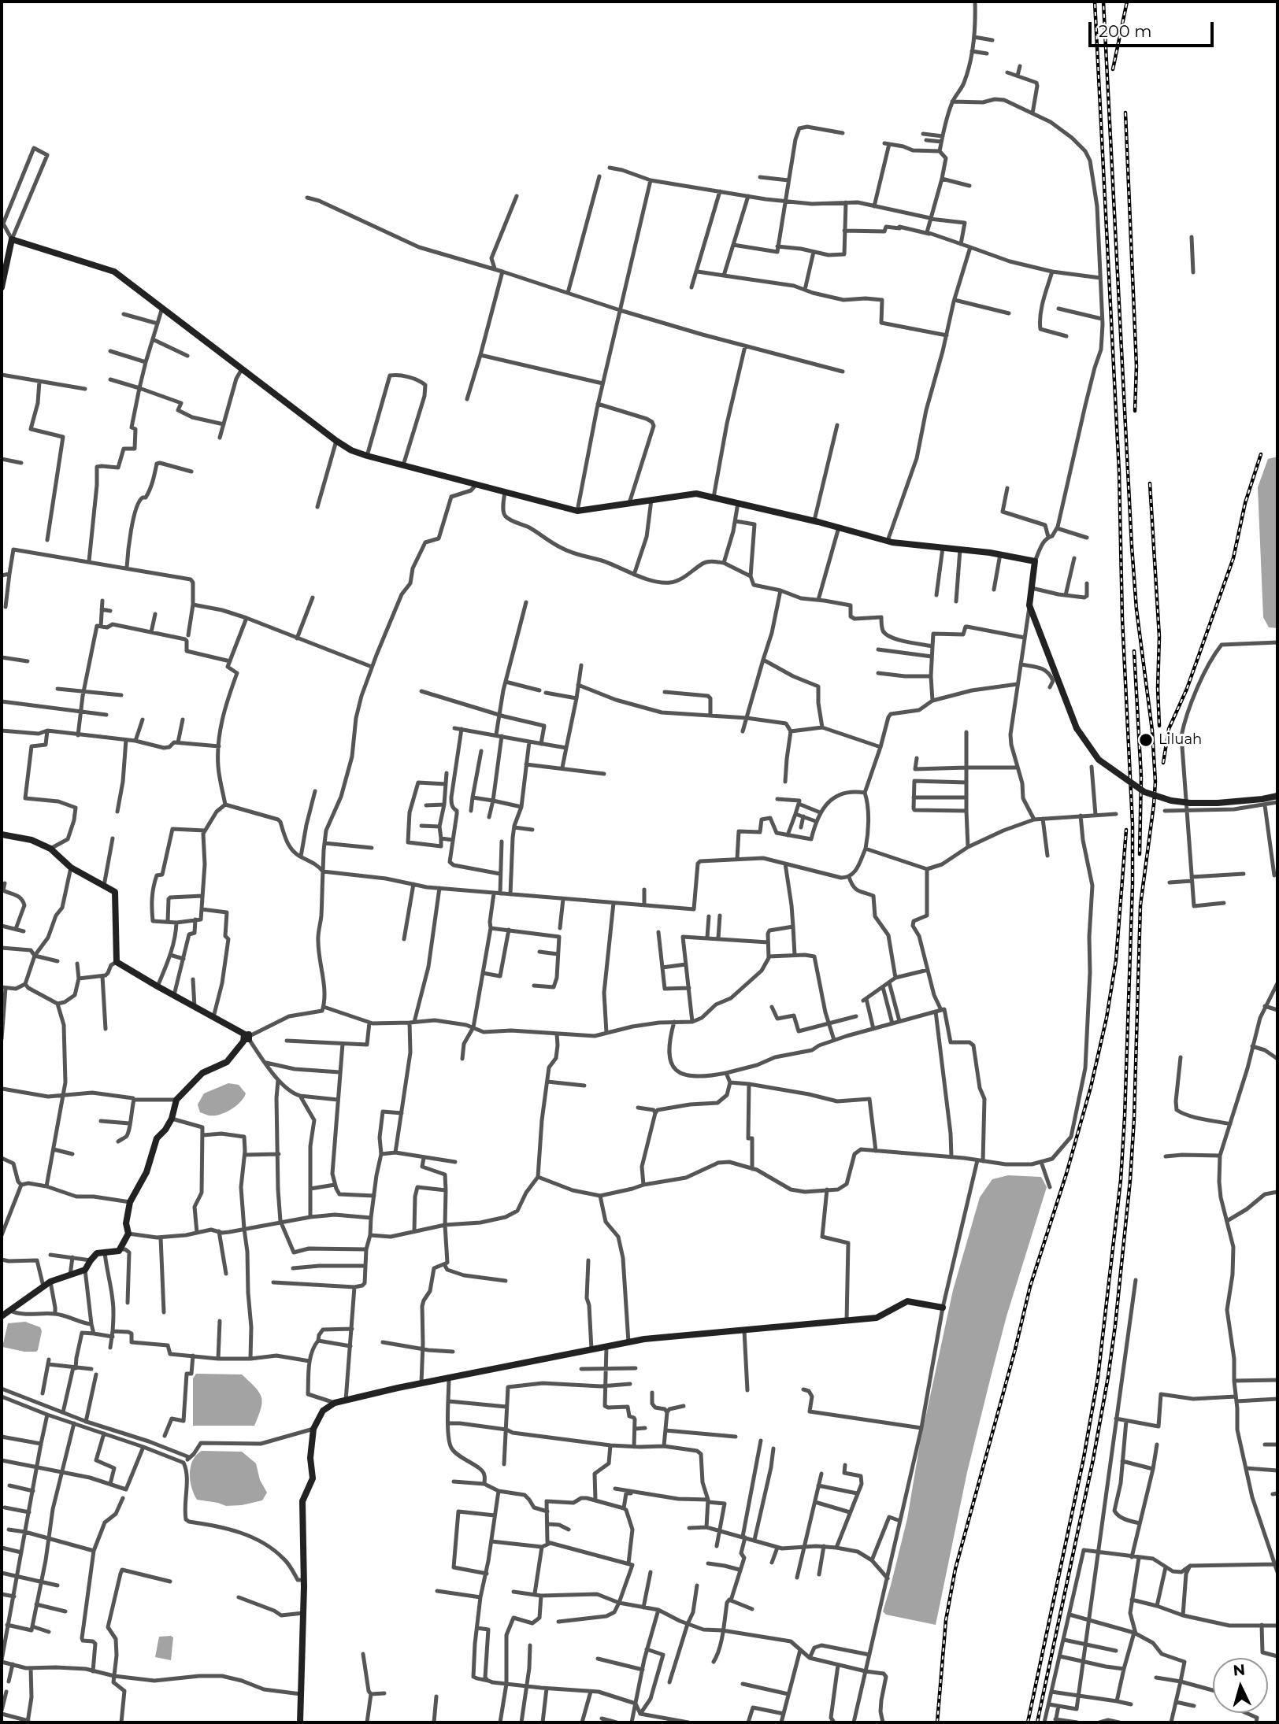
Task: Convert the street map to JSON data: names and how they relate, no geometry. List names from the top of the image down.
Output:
{
  "places": ["Liluah"],
  "scale_bar": "200 m",
  "north": "top"
}
